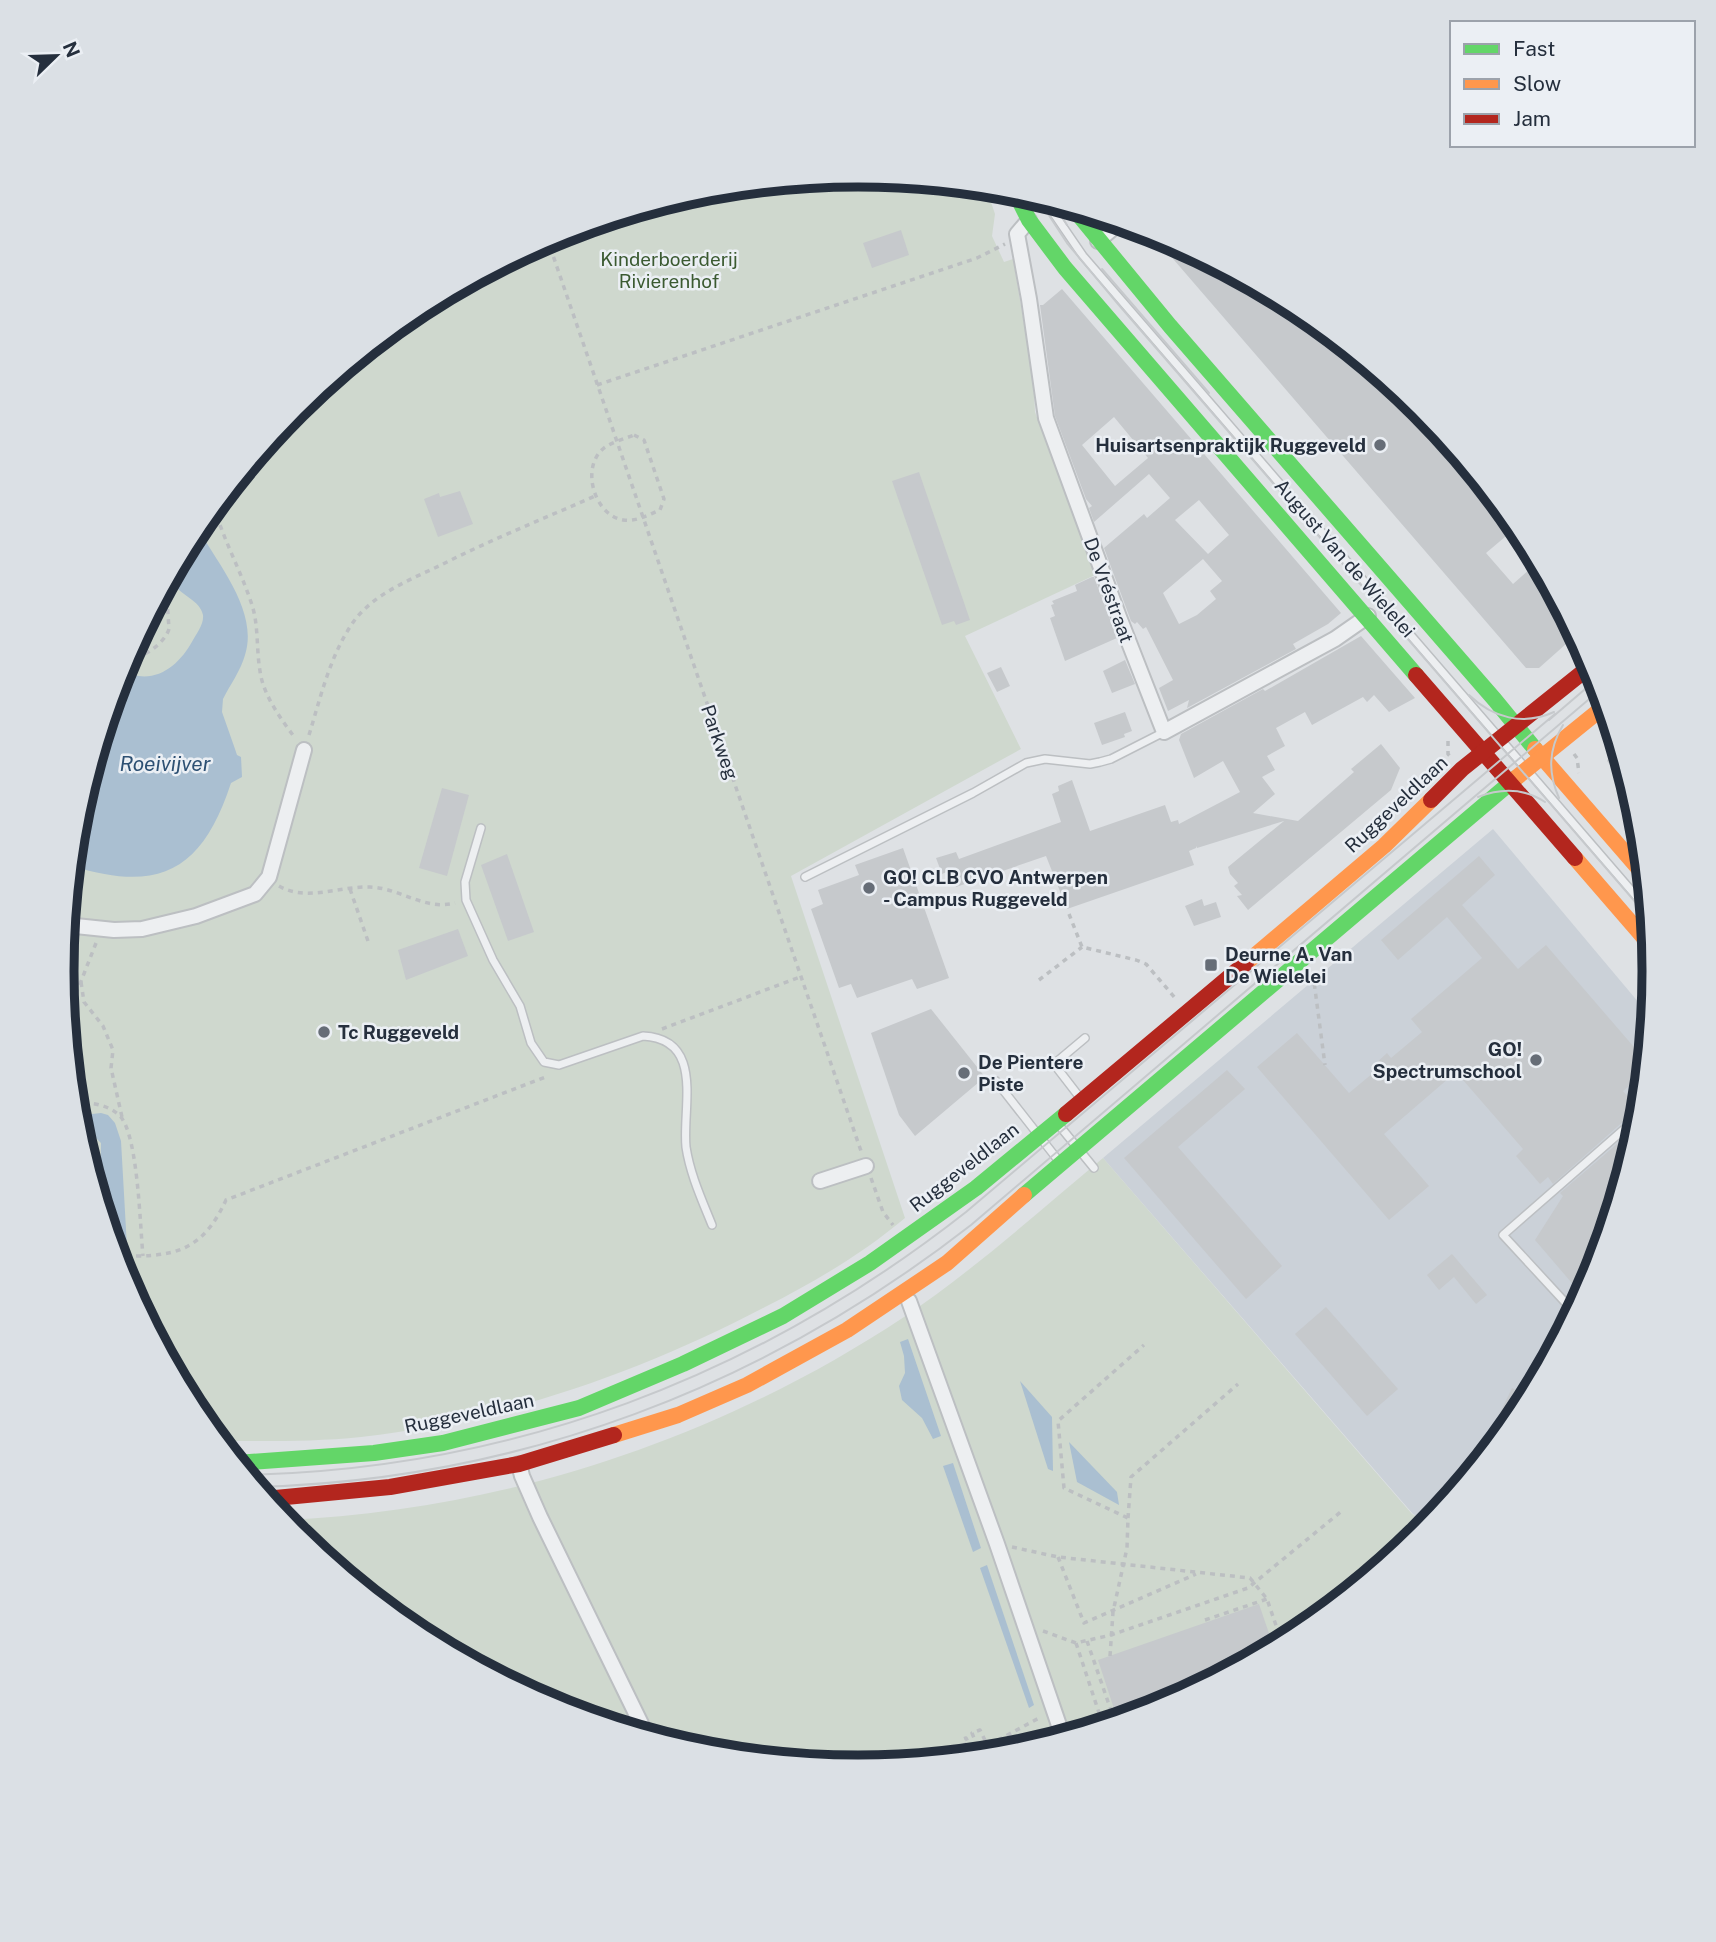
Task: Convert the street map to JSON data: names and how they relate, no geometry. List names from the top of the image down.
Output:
{
  "streets": {
    "street": ["August Van de Wielelei", "De Vréstraat", "Ruggeveldlaan"],
    "path": ["Parkweg"]
  },
  "crossings": [
    ["August Van de Wielelei", "Ruggeveldlaan"],
    ["Parkweg", "Ruggeveldlaan"]
  ],
  "water": ["Roeivijver"],
  "parks": ["Kinderboerderij Rivierenhof"],
  "places": {
    "other": [
      "Huisartsenpraktijk Ruggeveld",
      "GO! CLB CVO Antwerpen - Campus Ruggeveld",
      "Tc Ruggeveld",
      "GO! Spectrumschool",
      "De Pientere Piste"
    ],
    "transit": ["Deurne A. Van De Wielelei"]
  },
  "legend": ["Fast", "Slow", "Jam"],
  "north": "top right"
}
